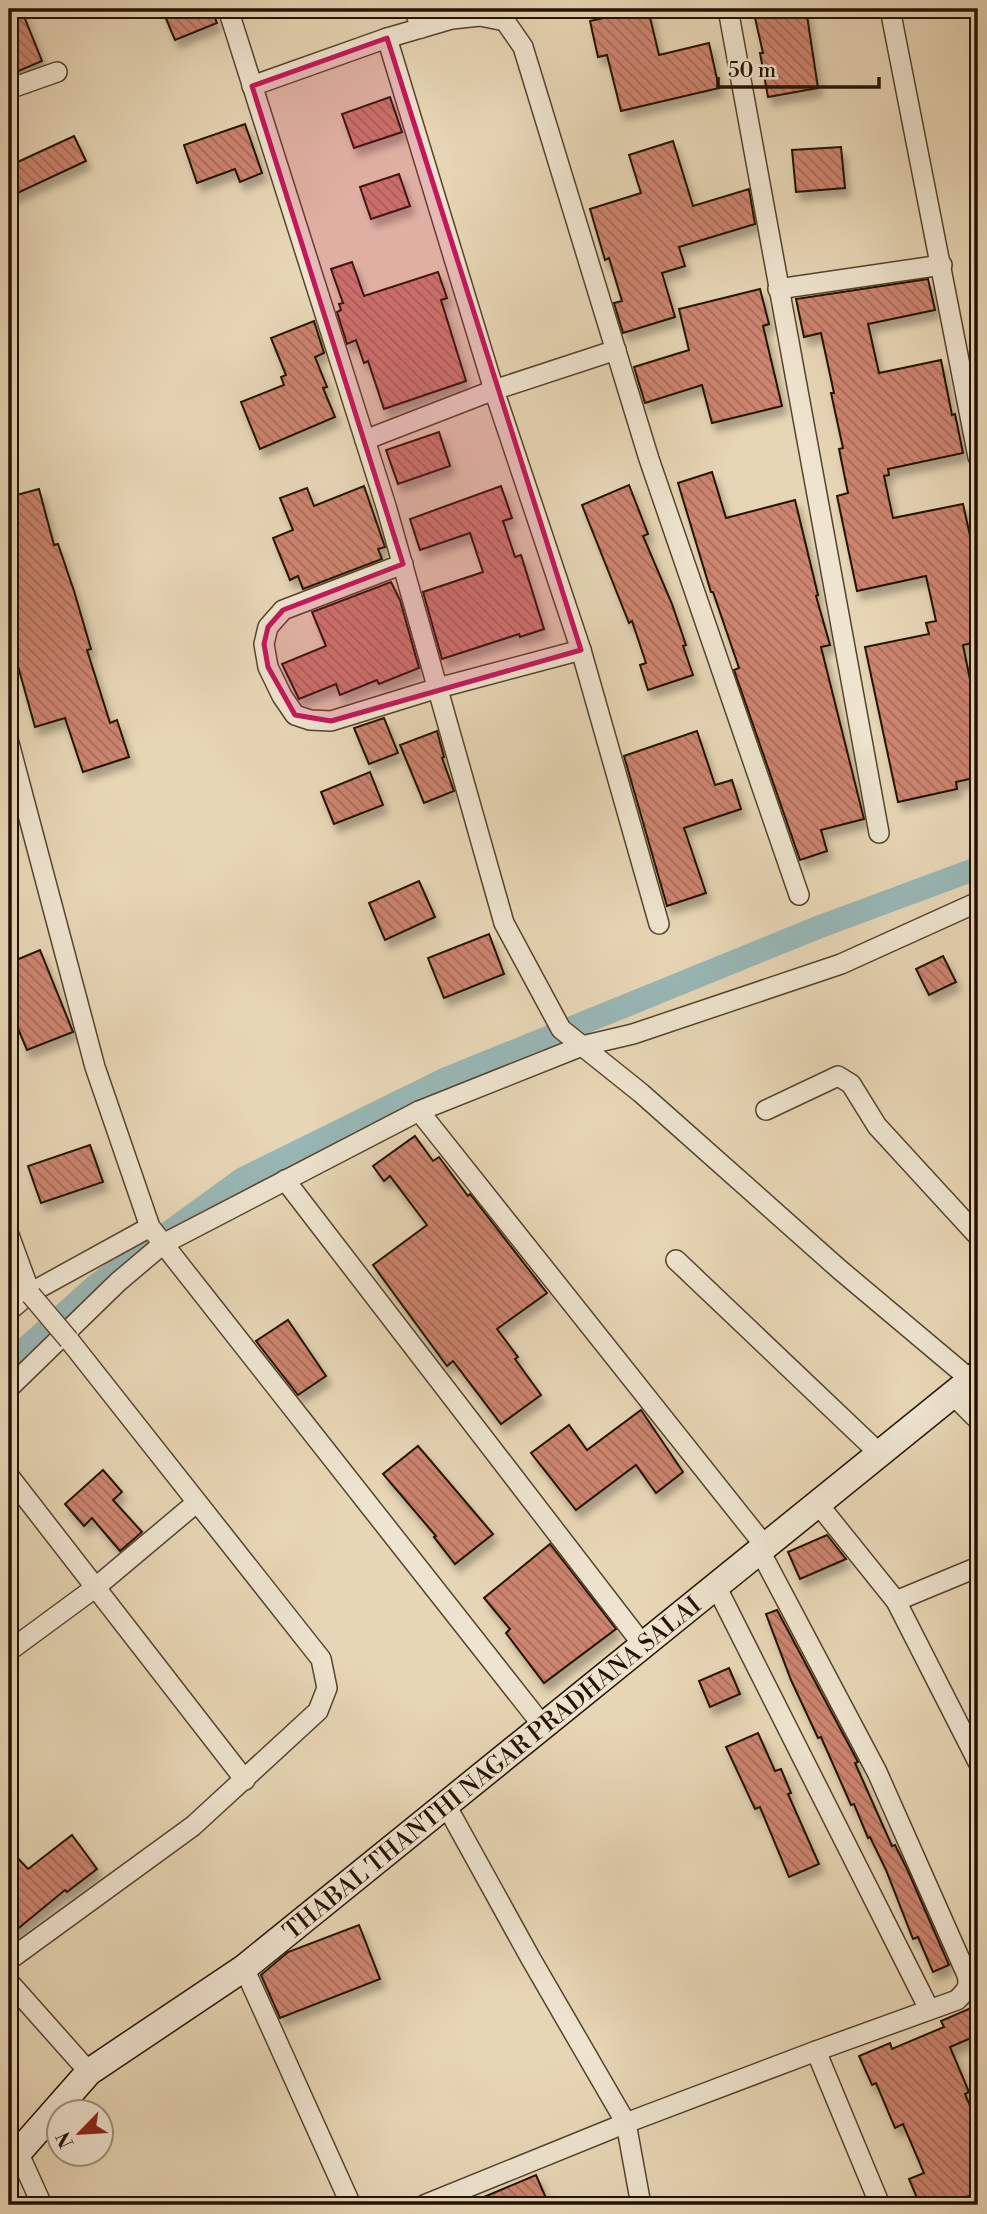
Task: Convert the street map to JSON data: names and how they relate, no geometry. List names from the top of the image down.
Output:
{
  "streets": {
    "main road": ["THABAL THANTHI NAGAR PRADHANA SALAI"]
  },
  "scale_bar": "50 m",
  "north": "bottom left"
}
